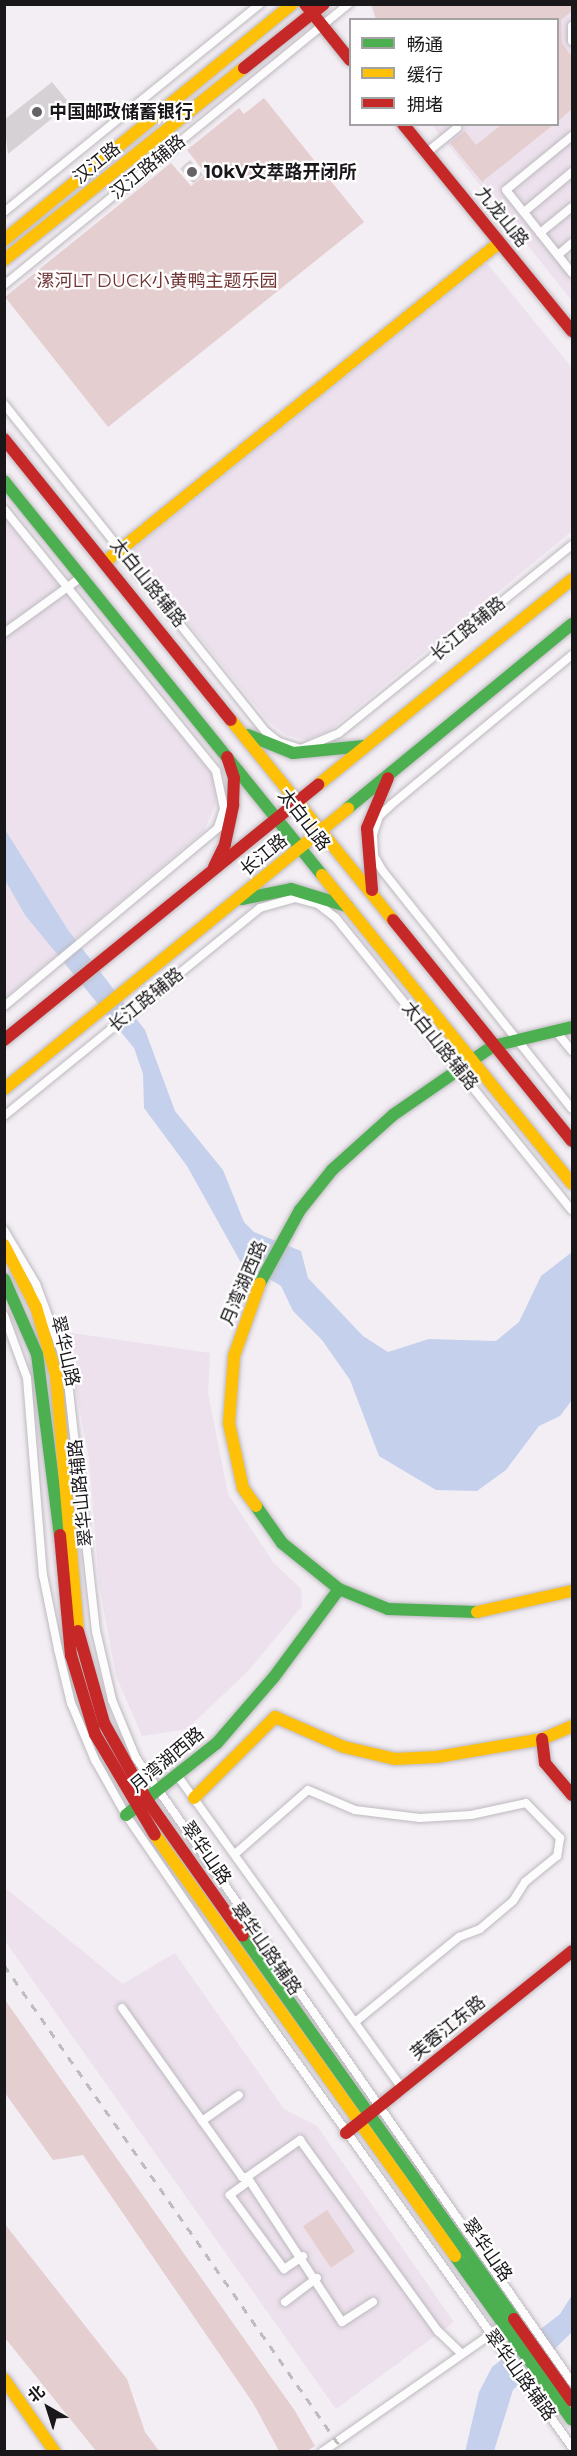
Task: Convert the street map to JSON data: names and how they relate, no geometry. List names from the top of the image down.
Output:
{
  "streets": {
    "main road": [
      "汉江路",
      "九龙山路",
      "太白山路",
      "长江路",
      "月湾湖西路",
      "翠华山路",
      "芙蓉江东路"
    ],
    "street": [
      "汉江路辅路",
      "太白山路辅路",
      "长江路辅路",
      "翠华山路辅路"
    ]
  },
  "crossings": [
    ["太白山路辅路", "长江路辅路"],
    ["太白山路辅路", "月湾湖西路"],
    ["太白山路", "长江路"],
    ["太白山路", "月湾湖西路"],
    ["月湾湖西路", "翠华山路"],
    ["月湾湖西路", "翠华山路辅路"],
    ["翠华山路", "翠华山路辅路"],
    ["翠华山路", "芙蓉江东路"],
    ["翠华山路辅路", "芙蓉江东路"]
  ],
  "parks": ["漯河LT DUCK小黄鸭主题乐园"],
  "places": ["中国邮政储蓄银行", "10kV文萃路开闭所"],
  "legend": ["畅通", "缓行", "拥堵"],
  "north": "top left"
}
